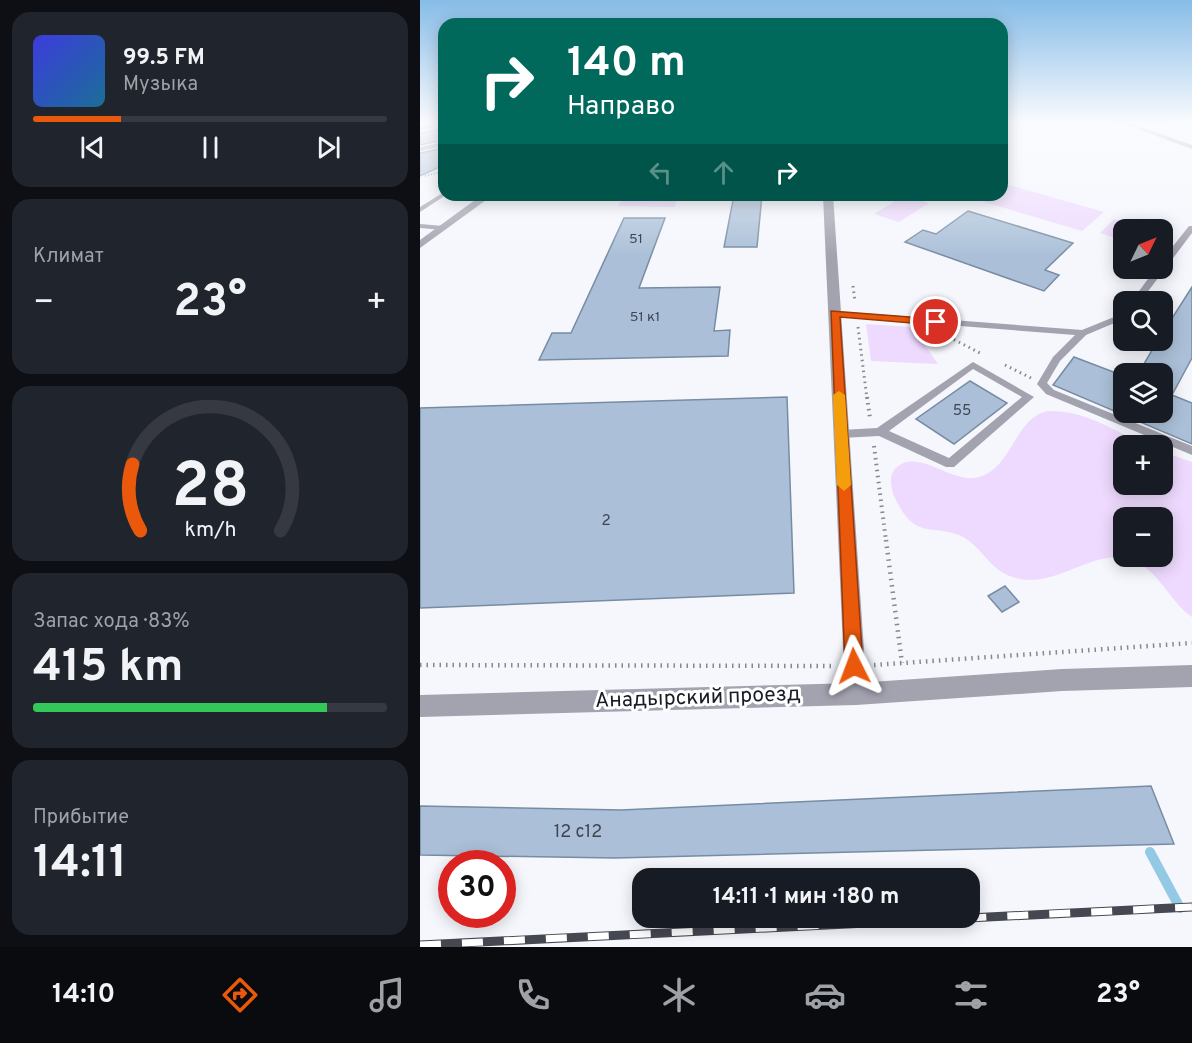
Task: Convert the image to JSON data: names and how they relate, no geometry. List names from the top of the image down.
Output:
{
  "streets": {
    "street": ["Анадырский проезд"]
  },
  "house_numbers": [
    "51",
    "51 к1",
    "55",
    "2",
    "12 с12"
  ],
  "north": "top right",
  "page": {
    "turn": ["140 m", "Направо"],
    "song": ["99.5 FM", "Музыка"],
    "tile": [
      "Климат",
      ["Запас хода · 83%", "415 km"],
      ["Прибытие", "14:11"]
    ],
    "map_buttons": ["+", "−"],
    "heat": ["−", "23°", "+"],
    "limit": "30",
    "trip": "14:11 · 1 мин · 180 m",
    "tabs": ["14:10", "23°"],
    "gauge": ["28", "km/h"]
  }
}
